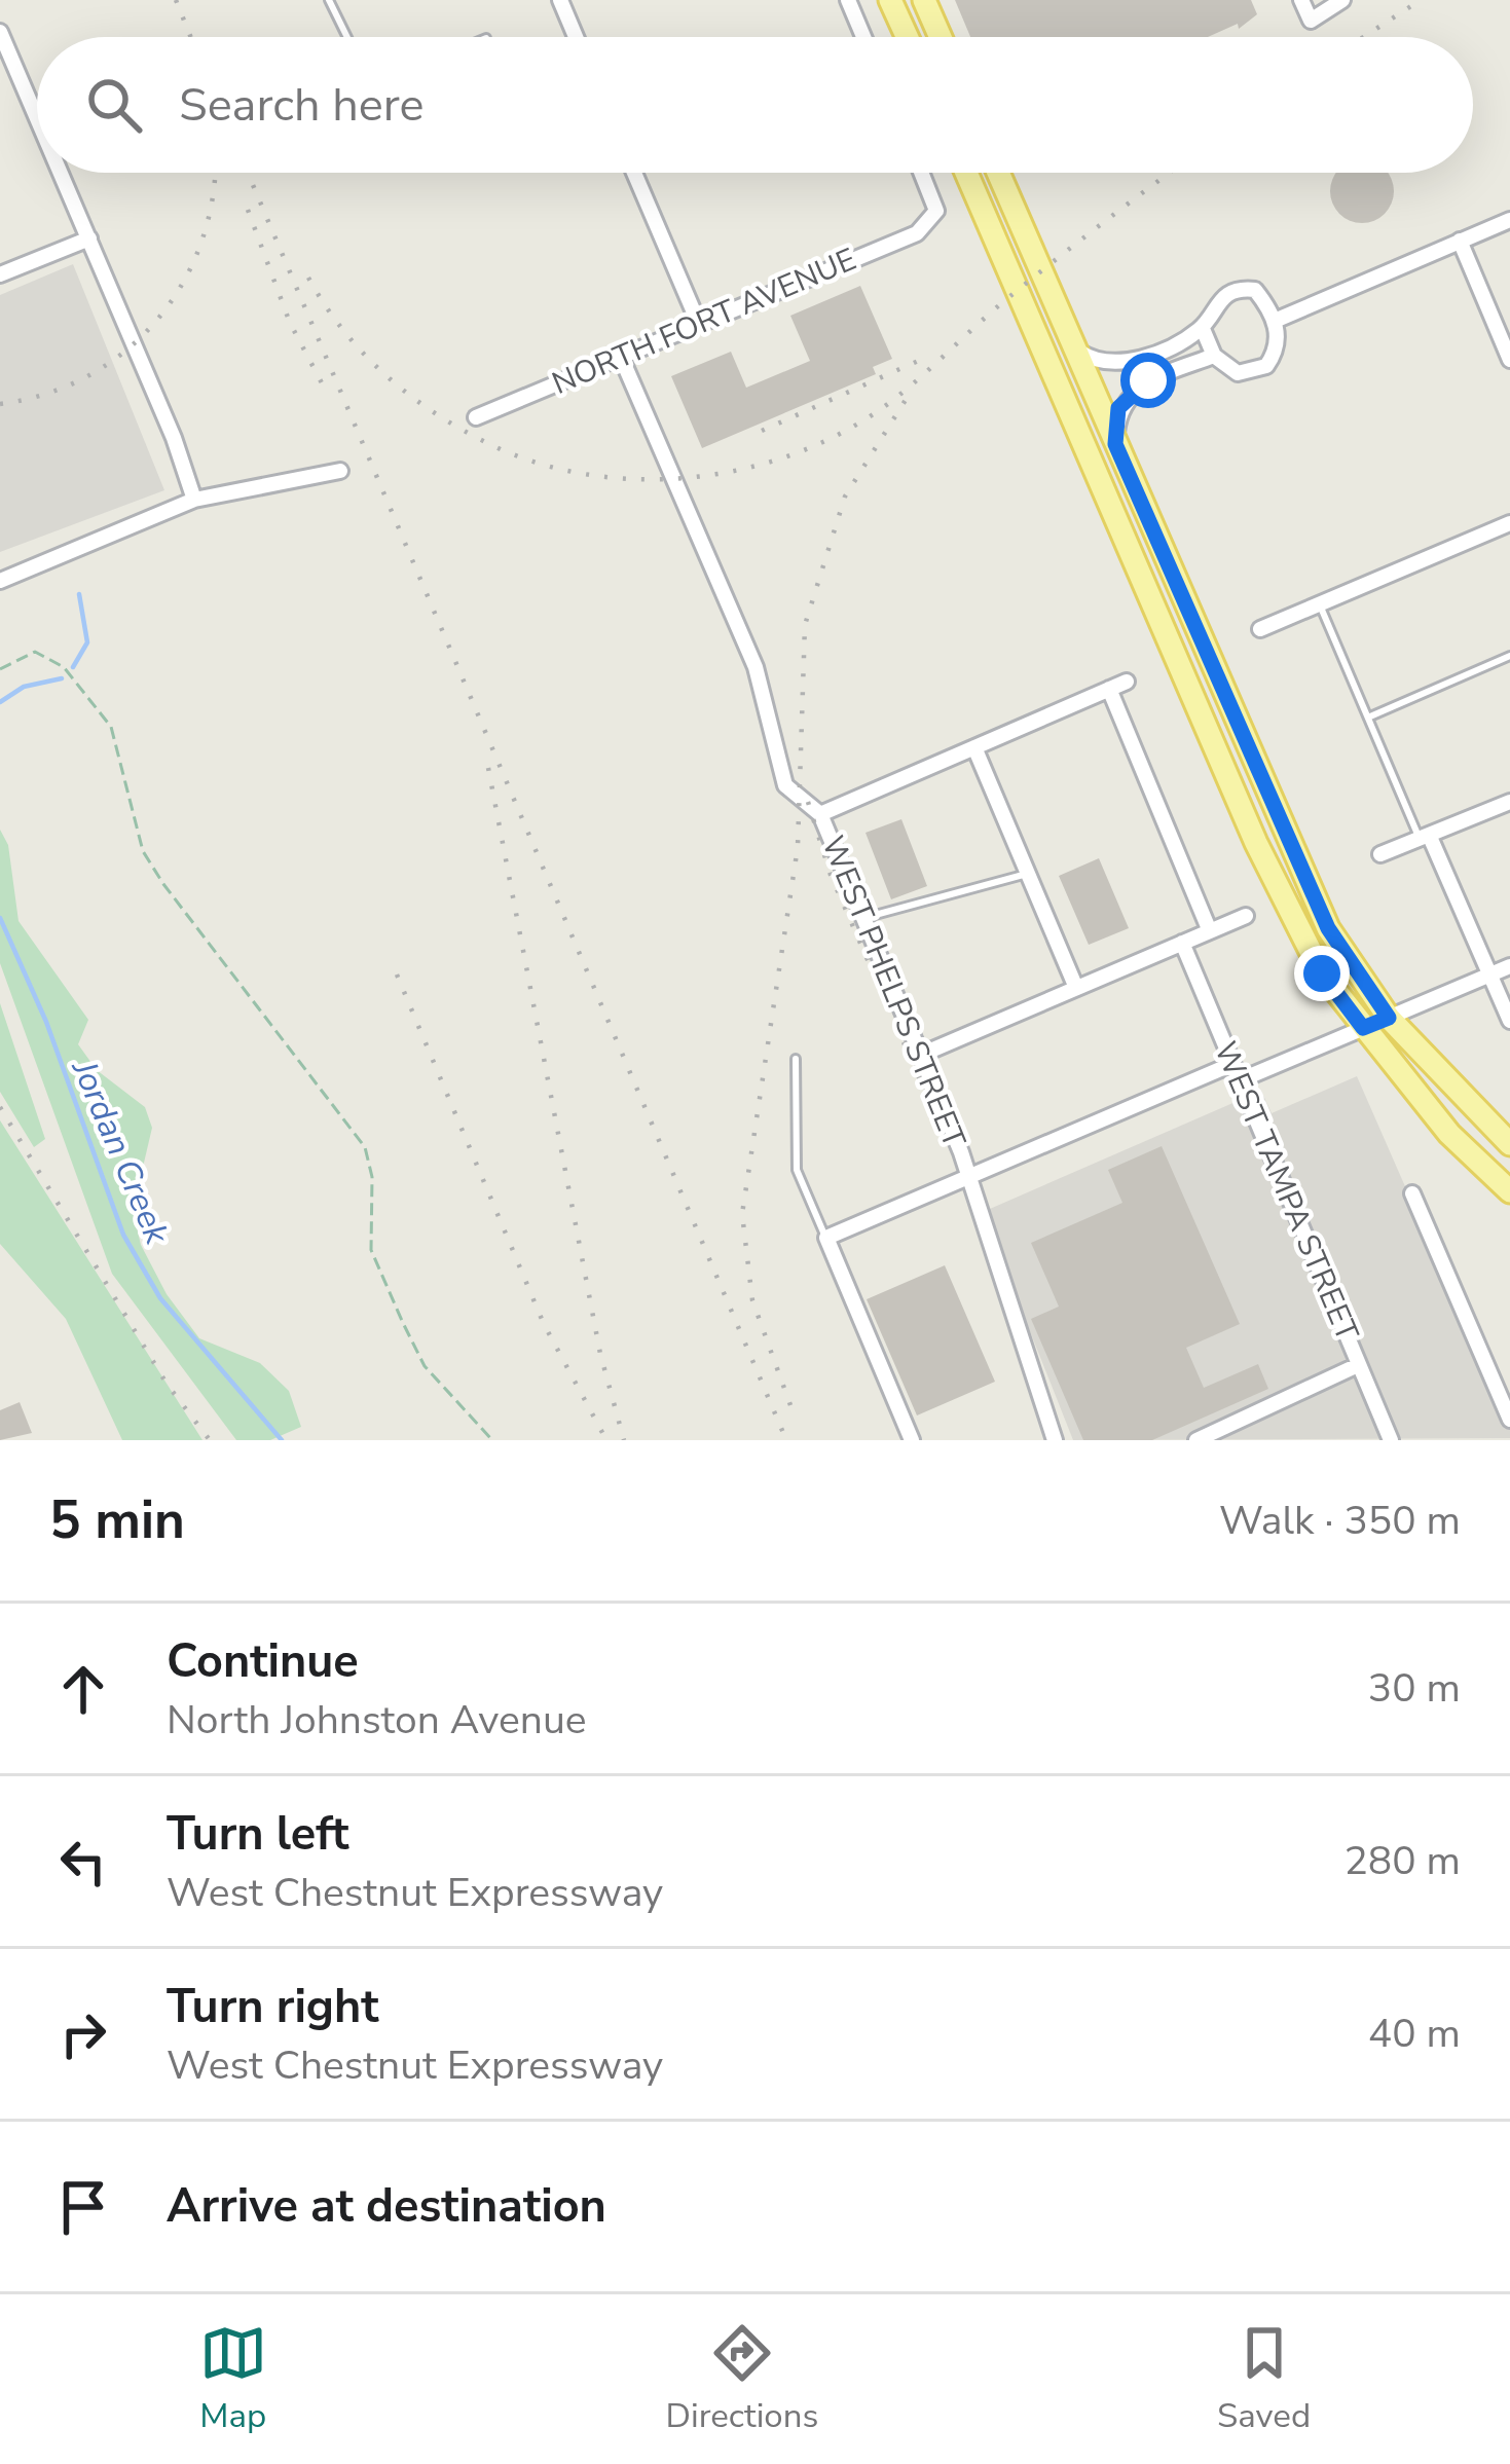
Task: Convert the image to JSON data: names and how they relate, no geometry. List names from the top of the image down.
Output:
{
  "streets": {
    "street": ["NORTH FORT AVENUE", "WEST PHELPS STREET", "WEST TAMPA STREET"]
  },
  "crossings": [
    ["NORTH FORT AVENUE", "WEST PHELPS STREET"]
  ],
  "water": ["Jordan Creek"],
  "page": {
    "search": "Search here",
    "heading": ["5 min", "Walk · 350 m"],
    "list": [
      ["Continue", "North Johnston Avenue", "30 m"],
      ["Turn left", "West Chestnut Expressway", "280 m"],
      ["Turn right", "West Chestnut Expressway", "40 m"],
      "Arrive at destination"
    ],
    "nav": ["Map", "Directions", "Saved"]
  }
}
